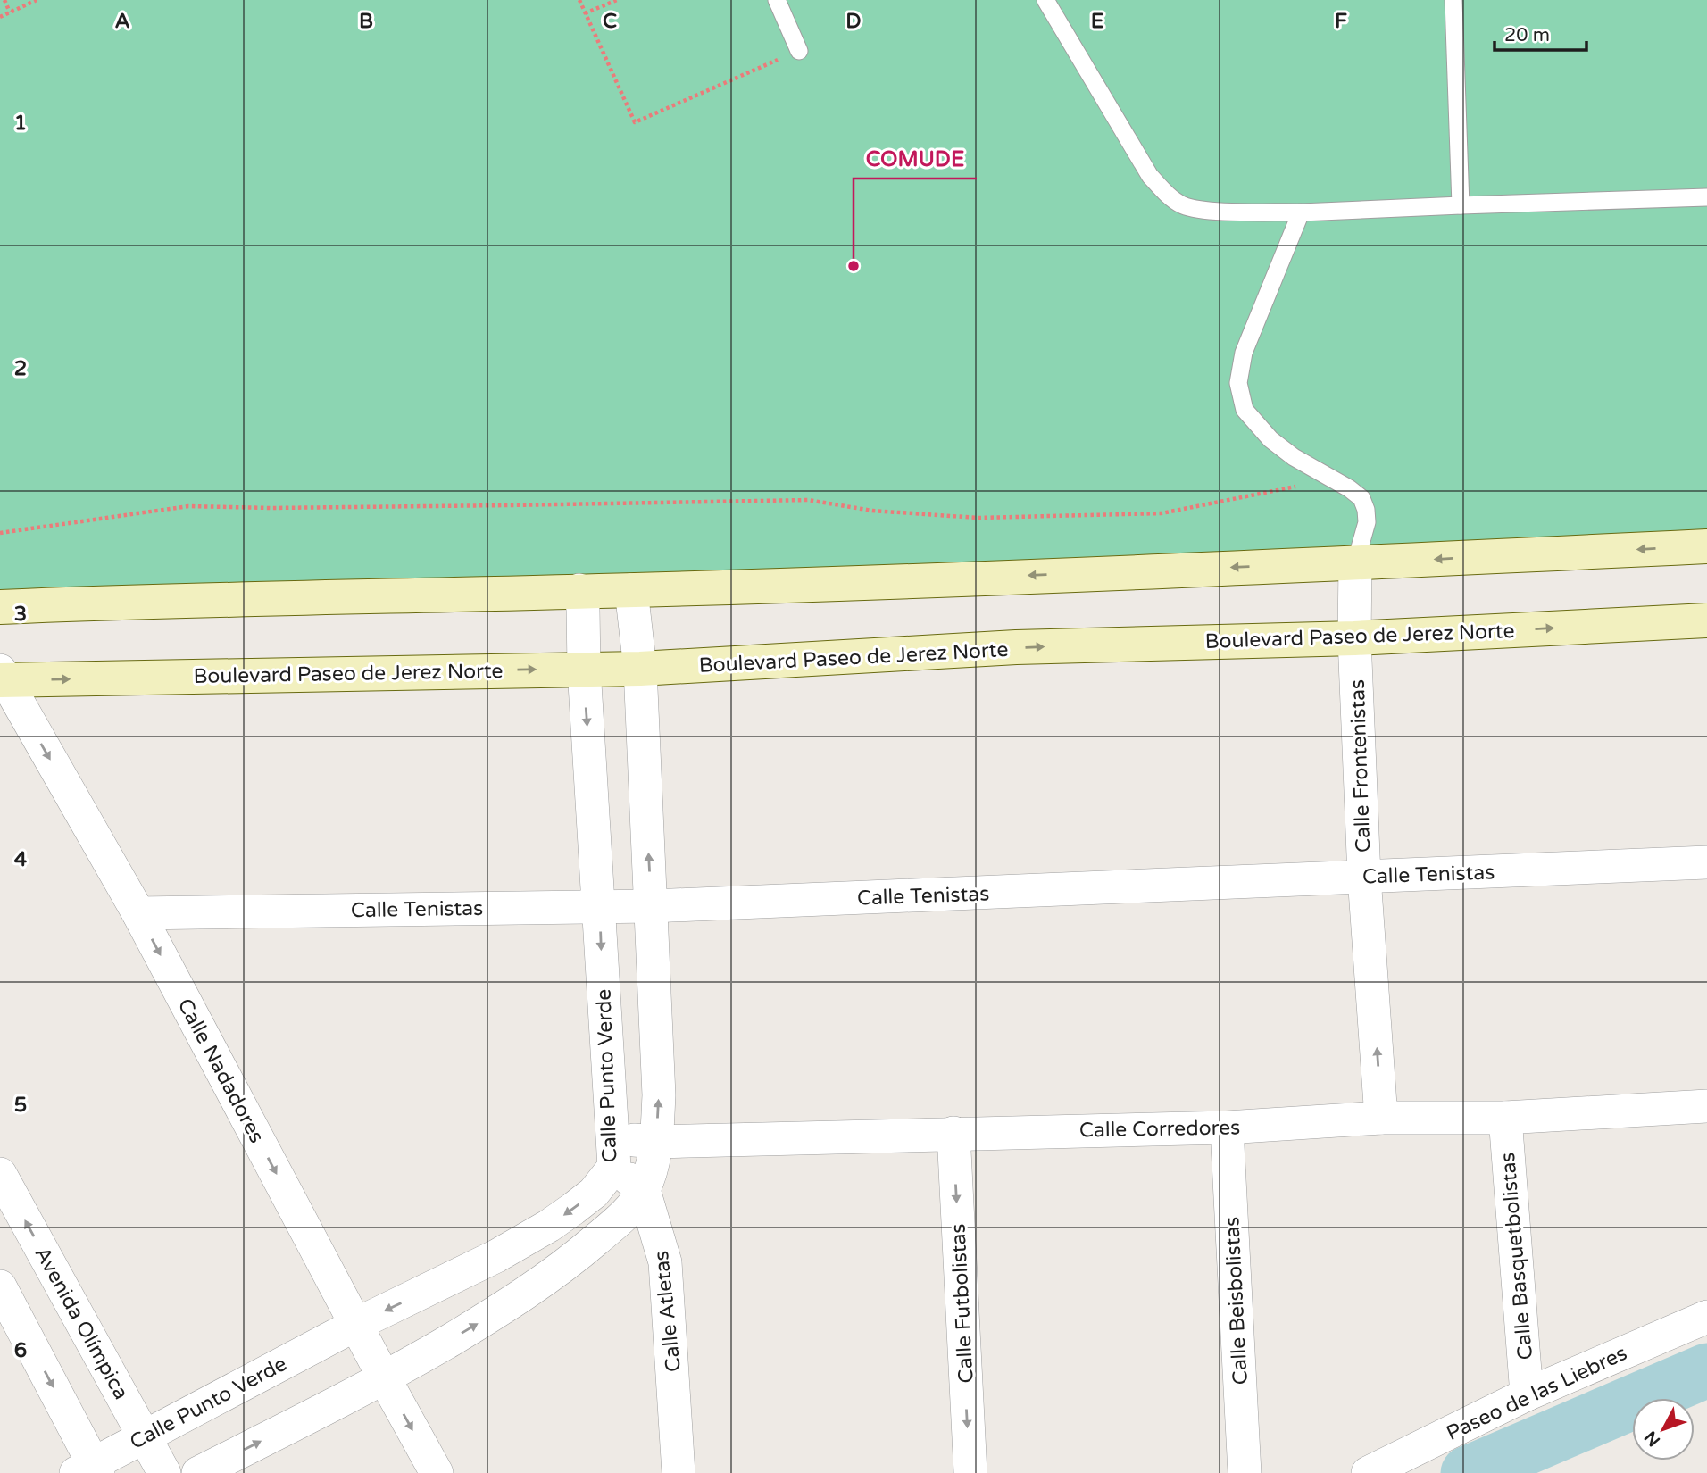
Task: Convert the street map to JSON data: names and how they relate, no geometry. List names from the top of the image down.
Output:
{
  "streets": {
    "main road": ["Boulevard Paseo de Jerez Norte"],
    "street": [
      "Calle Frontenistas",
      "Calle Tenistas",
      "Calle Nadadores",
      "Calle Punto Verde",
      "Calle Corredores",
      "Calle Basquetbolistas",
      "Calle Beisbolistas",
      "Calle Futbolistas",
      "Calle Atletas",
      "Avenida Olímpica",
      "Paseo de las Liebres"
    ]
  },
  "crossings": [
    ["Boulevard Paseo de Jerez Norte", "Calle Frontenistas"],
    ["Boulevard Paseo de Jerez Norte", "Calle Nadadores"],
    ["Boulevard Paseo de Jerez Norte", "Calle Punto Verde"],
    ["Calle Frontenistas", "Calle Tenistas"],
    ["Calle Frontenistas", "Calle Corredores"],
    ["Calle Tenistas", "Calle Nadadores"],
    ["Calle Tenistas", "Calle Punto Verde"],
    ["Calle Nadadores", "Calle Punto Verde"],
    ["Calle Punto Verde", "Calle Corredores"],
    ["Calle Punto Verde", "Calle Atletas"],
    ["Calle Punto Verde", "Avenida Olímpica"],
    ["Calle Corredores", "Calle Basquetbolistas"],
    ["Calle Corredores", "Calle Beisbolistas"],
    ["Calle Corredores", "Calle Futbolistas"],
    ["Calle Basquetbolistas", "Paseo de las Liebres"]
  ],
  "one_way": ["Calle Frontenistas", "Calle Nadadores", "Calle Futbolistas"],
  "places": ["COMUDE"],
  "scale_bar": "20 m",
  "north": "bottom left",
  "grid": {
    "columns": [
      "A",
      "B",
      "C",
      "D",
      "E",
      "F"
    ],
    "rows": [
      "1",
      "2",
      "3",
      "4",
      "5",
      "6"
    ]
  }
}
